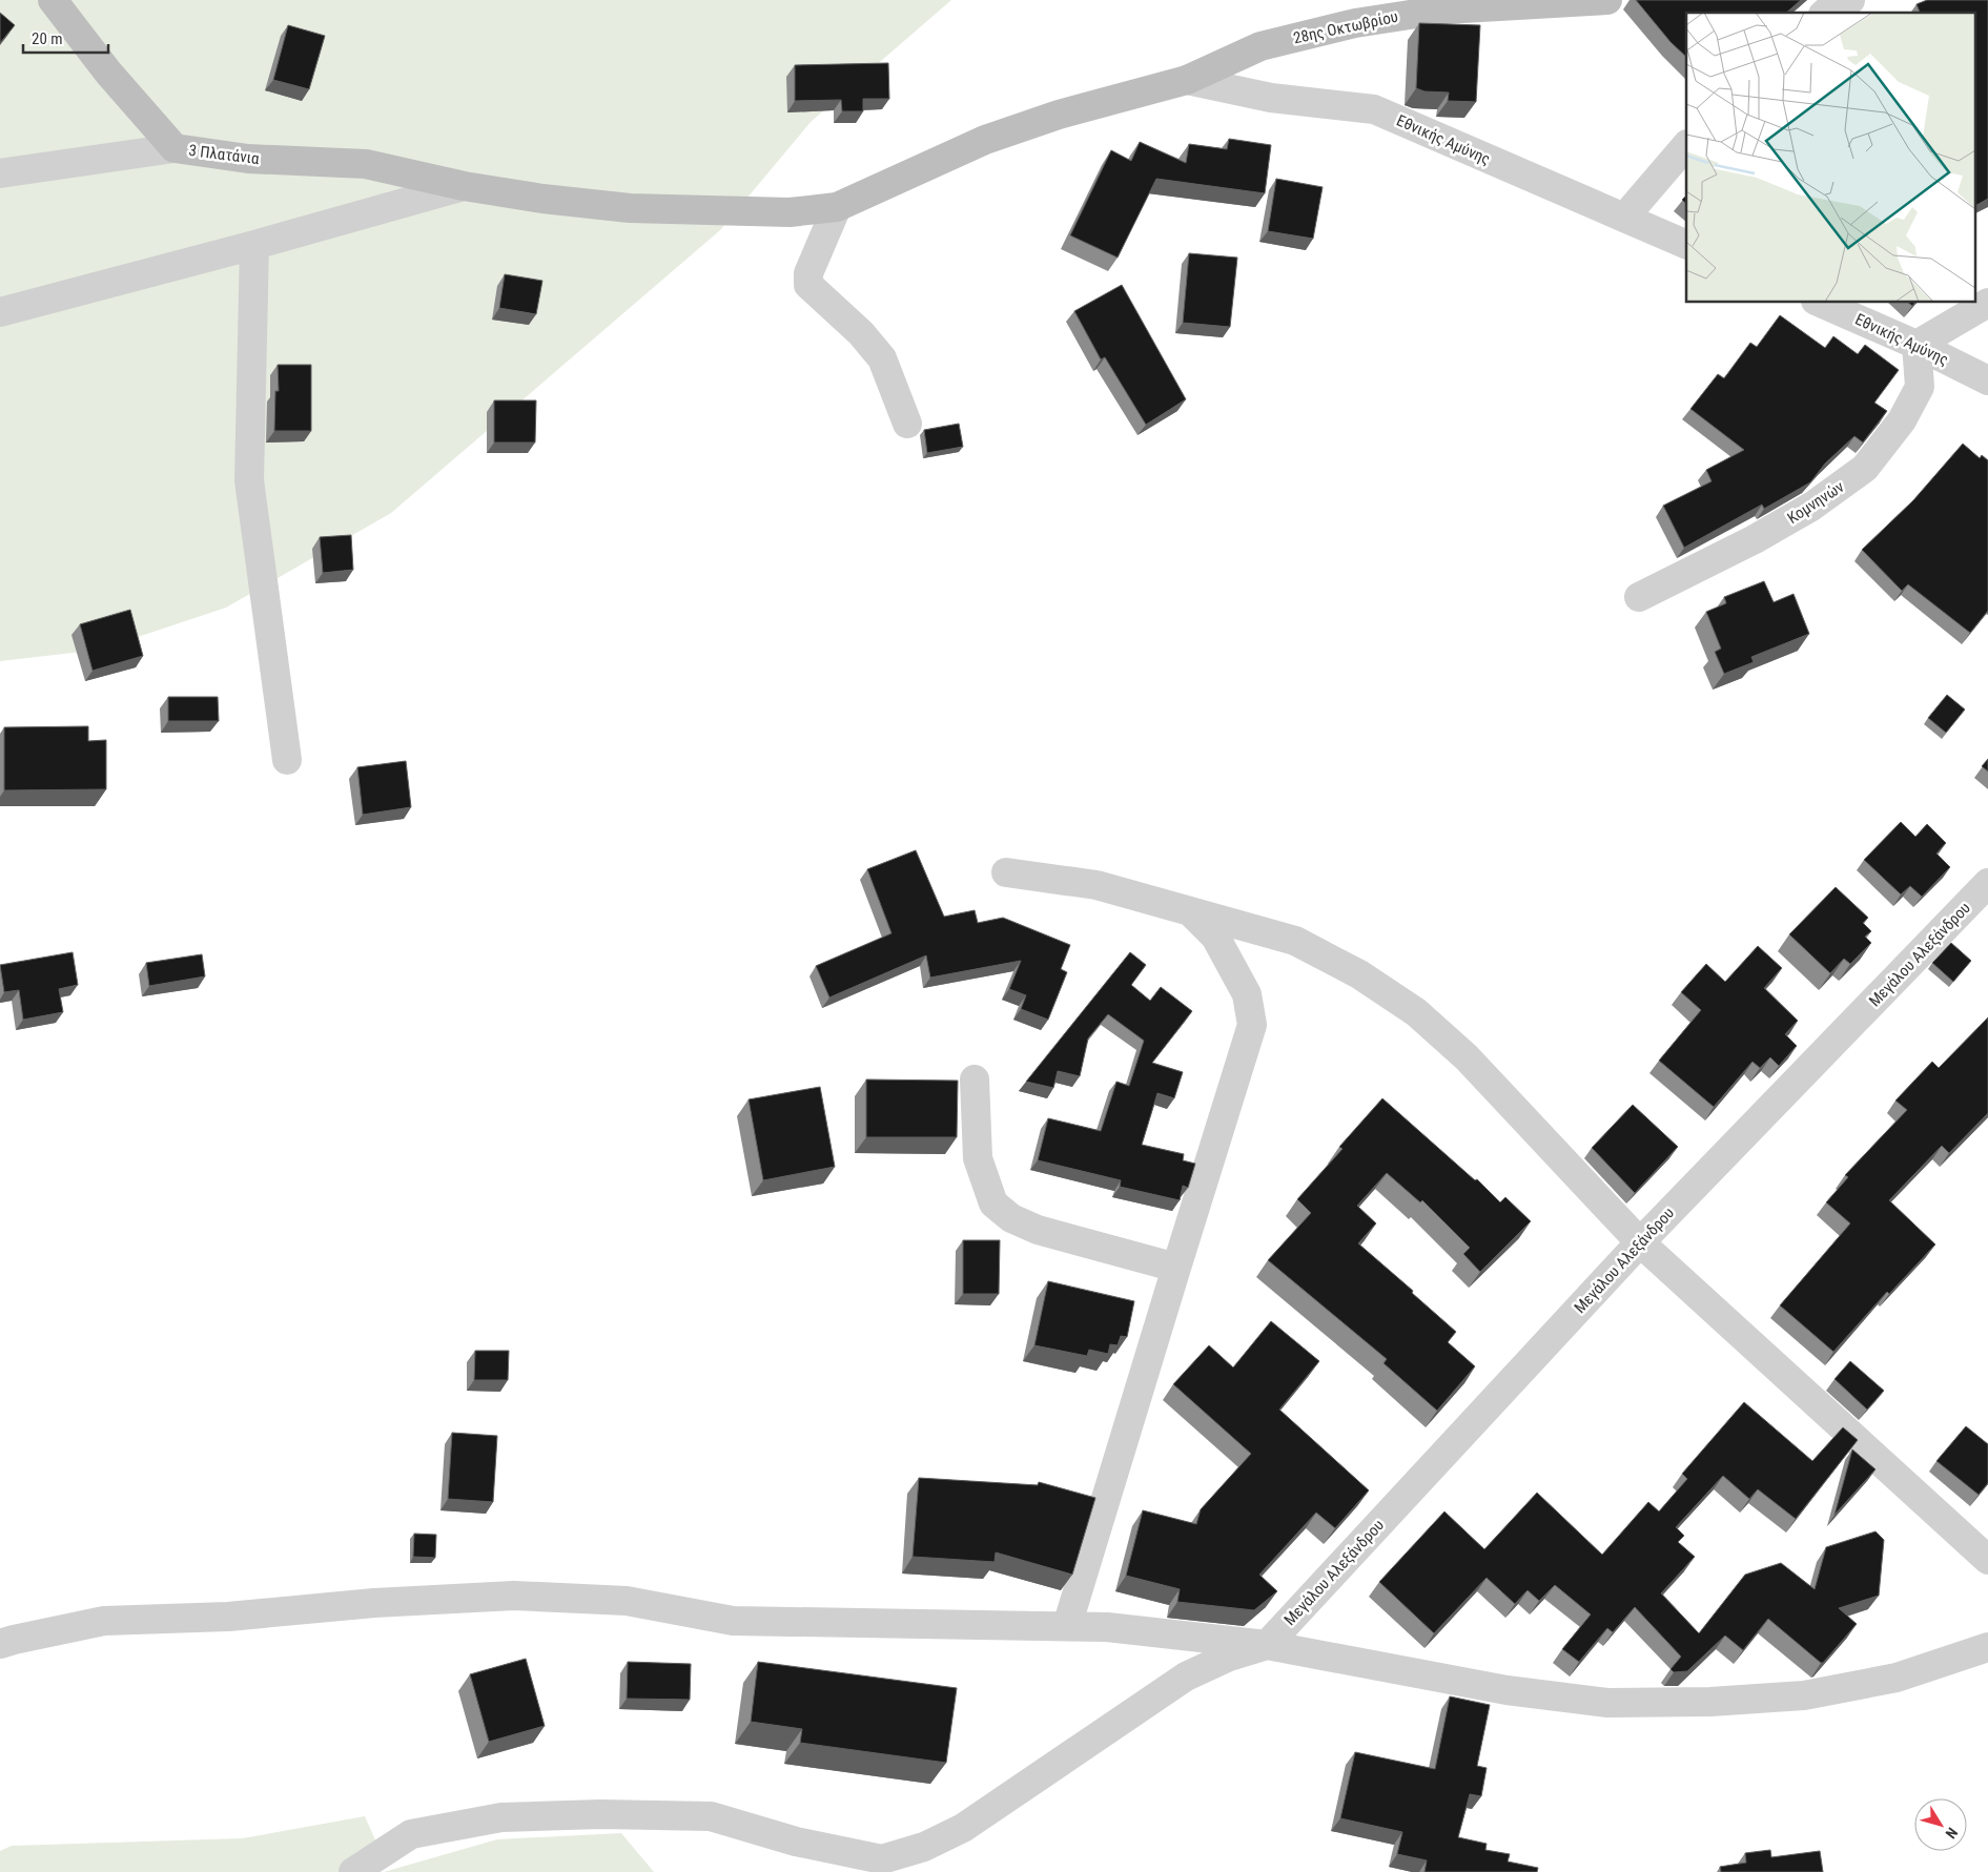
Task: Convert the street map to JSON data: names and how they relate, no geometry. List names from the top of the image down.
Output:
{
  "streets": {
    "street": [
      "28ης Οκτωβρίου",
      "Εθνικής Αμύνης",
      "3 Πλατάνια",
      "Κομνηνών",
      "Μεγάλου Αλεξάνδρου"
    ]
  },
  "crossings": [
    ["28ης Οκτωβρίου", "Εθνικής Αμύνης"],
    ["28ης Οκτωβρίου", "3 Πλατάνια"],
    ["Εθνικής Αμύνης", "Κομνηνών"]
  ],
  "scale_bar": "20 m",
  "north": "bottom right"
}
